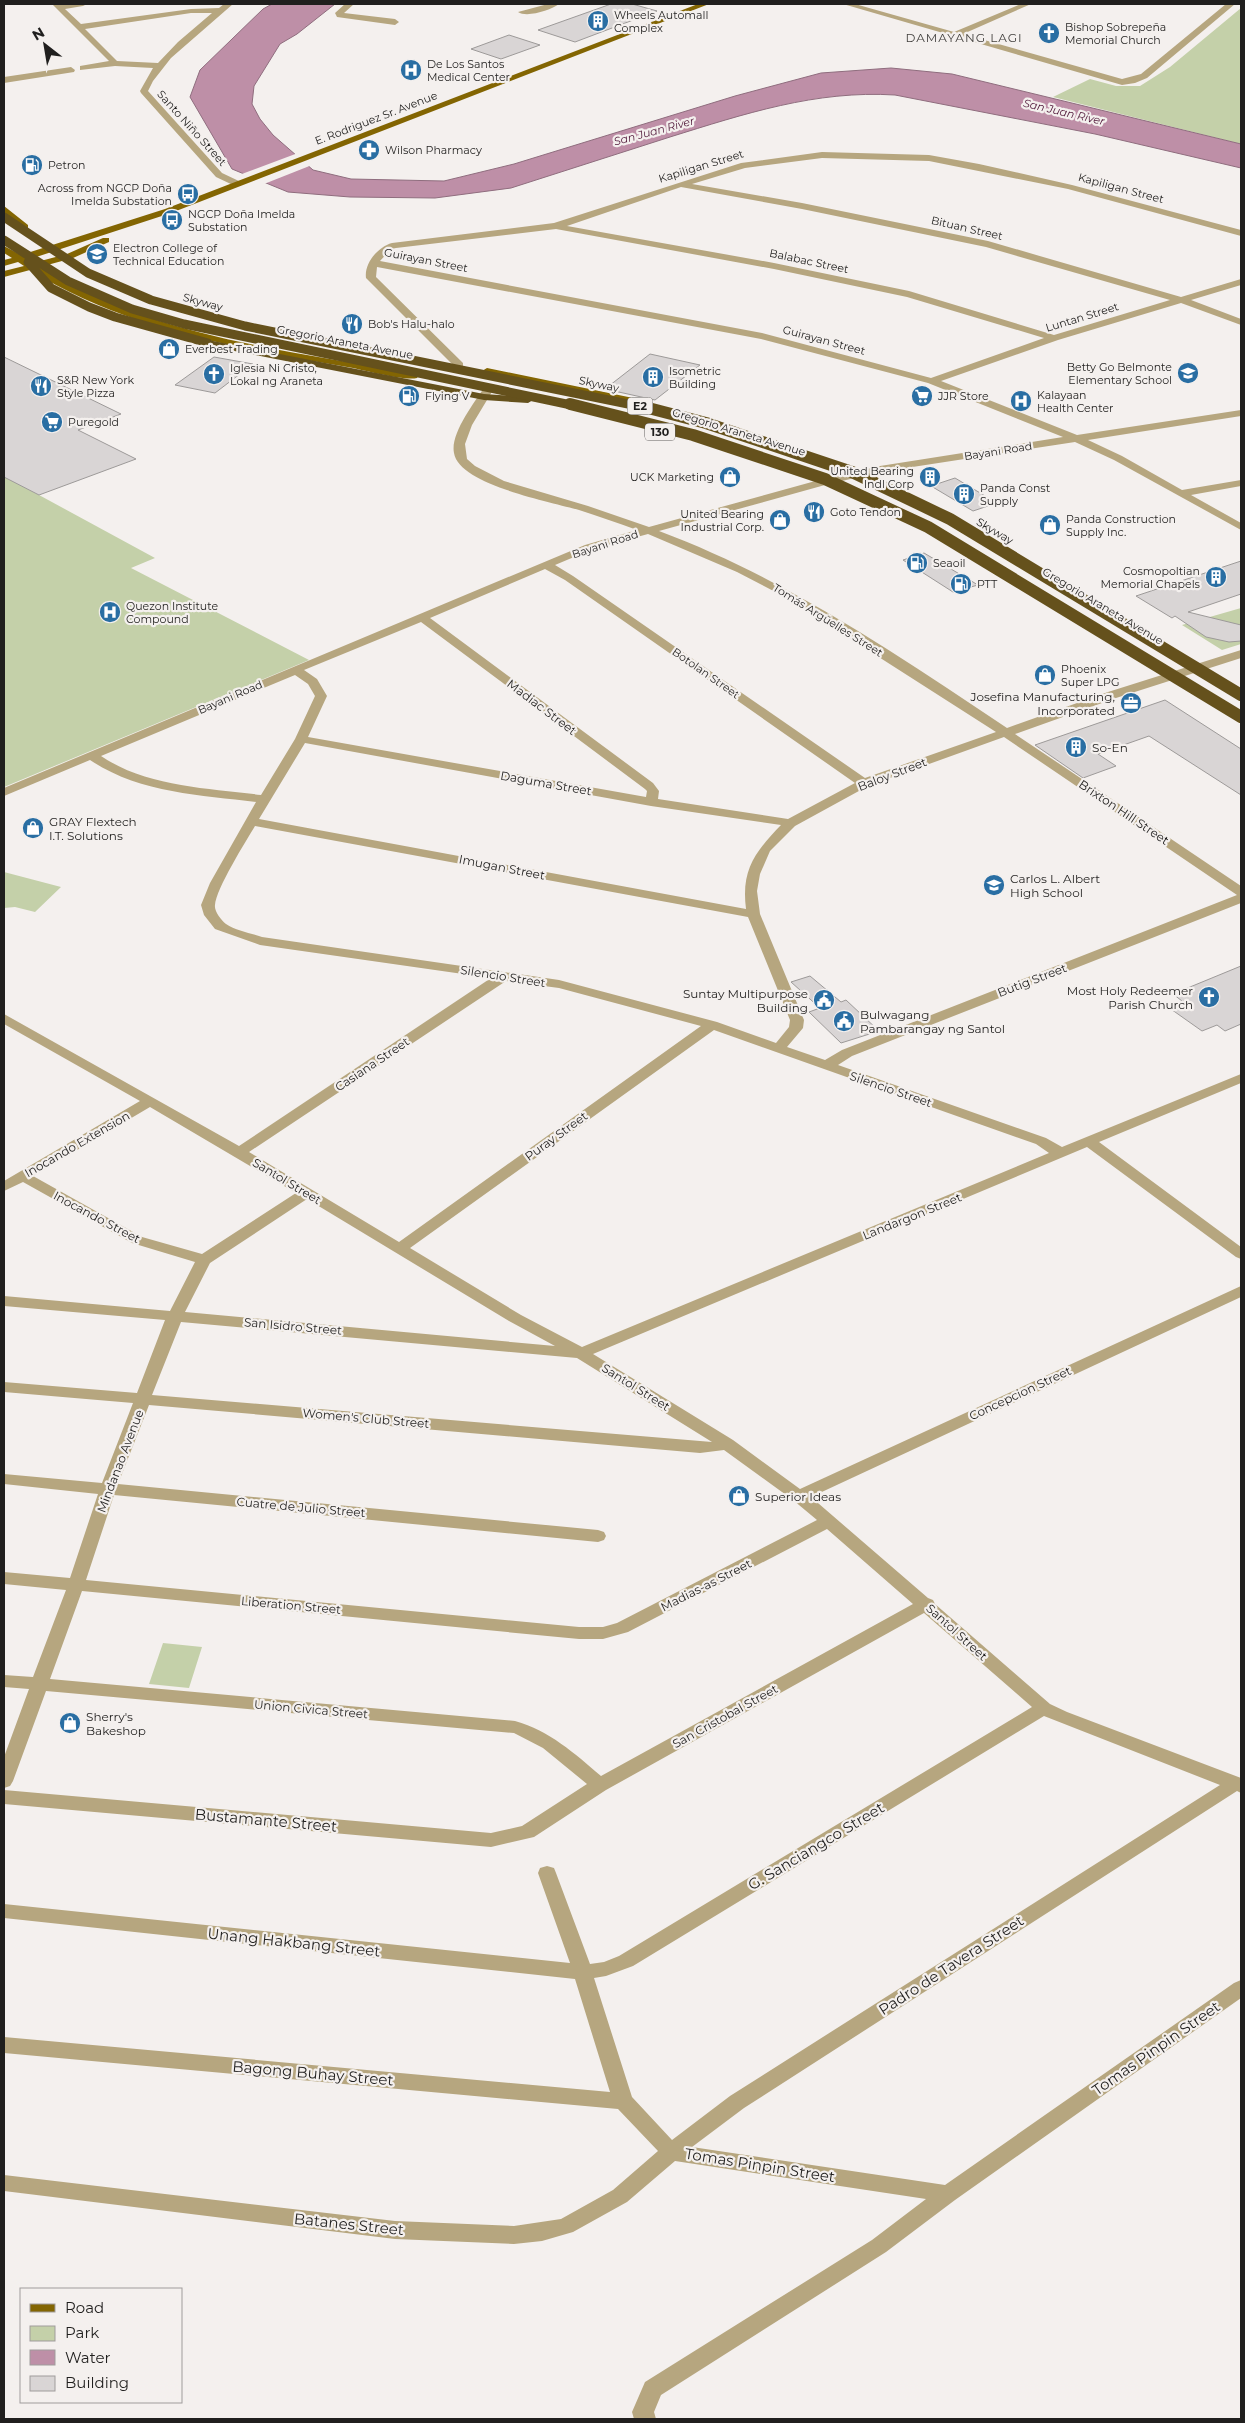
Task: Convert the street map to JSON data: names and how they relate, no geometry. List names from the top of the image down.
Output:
{
  "streets": {
    "highway": ["Skyway", "E2"],
    "main road": ["E. Rodriguez Sr. Avenue", "Gregorio Araneta Avenue", "130"],
    "street": [
      "Santo Niño Street",
      "Kapiligan Street",
      "Bituan Street",
      "Guirayan Street",
      "Balabac Street",
      "Luntan Street",
      "Bayani Road",
      "Tomás Argüelles Street",
      "Botolan Street",
      "Madiac Street",
      "Baloy Street",
      "Daguma Street",
      "Brixton Hill Street",
      "Imugan Street",
      "Silencio Street",
      "Butig Street",
      "Casiana Street",
      "Puray Street",
      "Inocando Extension",
      "Santol Street",
      "Landargon Street",
      "Inocando Street",
      "San Isidro Street",
      "Concepcion Street",
      "Women's Club Street",
      "Mindanao Avenue",
      "Cuatre de Julio Street",
      "Madias-as Street",
      "Liberation Street",
      "Union Civica Street",
      "San Cristobal Street",
      "Bustamante Street",
      "G. Sanciangco Street",
      "Unang Hakbang Street",
      "Padro de Tavera Street",
      "Tomas Pinpin Street",
      "Bagong Buhay Street",
      "Batanes Street"
    ]
  },
  "crossings": [
    ["E. Rodriguez Sr. Avenue", "Santo Niño Street"],
    ["E. Rodriguez Sr. Avenue", "Skyway"],
    ["E. Rodriguez Sr. Avenue", "Gregorio Araneta Avenue"],
    ["Kapiligan Street", "Bituan Street"],
    ["Kapiligan Street", "Guirayan Street"],
    ["Kapiligan Street", "Balabac Street"],
    ["Bituan Street", "Luntan Street"],
    ["Guirayan Street", "Luntan Street"],
    ["Guirayan Street", "Bayani Road"],
    ["Balabac Street", "Luntan Street"],
    ["Skyway", "Gregorio Araneta Avenue"],
    ["Gregorio Araneta Avenue", "Bayani Road"],
    ["Gregorio Araneta Avenue", "Tomás Argüelles Street"],
    ["Gregorio Araneta Avenue", "Baloy Street"],
    ["Bayani Road", "Tomás Argüelles Street"],
    ["Bayani Road", "Botolan Street"],
    ["Bayani Road", "Madiac Street"],
    ["Bayani Road", "Silencio Street"],
    ["Tomás Argüelles Street", "Baloy Street"],
    ["Tomás Argüelles Street", "Brixton Hill Street"],
    ["Botolan Street", "Baloy Street"],
    ["Madiac Street", "Daguma Street"],
    ["Baloy Street", "Daguma Street"],
    ["Baloy Street", "Brixton Hill Street"],
    ["Baloy Street", "Imugan Street"],
    ["Baloy Street", "Silencio Street"],
    ["Daguma Street", "Silencio Street"],
    ["Imugan Street", "Silencio Street"],
    ["Silencio Street", "Butig Street"],
    ["Silencio Street", "Casiana Street"],
    ["Silencio Street", "Puray Street"],
    ["Silencio Street", "Landargon Street"],
    ["Casiana Street", "Santol Street"],
    ["Puray Street", "Santol Street"],
    ["Inocando Extension", "Santol Street"],
    ["Inocando Extension", "Inocando Street"],
    ["Santol Street", "Landargon Street"],
    ["Santol Street", "San Isidro Street"],
    ["Santol Street", "Concepcion Street"],
    ["Santol Street", "Women's Club Street"],
    ["Santol Street", "Mindanao Avenue"],
    ["Santol Street", "Madias-as Street"],
    ["Santol Street", "San Cristobal Street"],
    ["Santol Street", "G. Sanciangco Street"],
    ["Santol Street", "Padro de Tavera Street"],
    ["Landargon Street", "San Isidro Street"],
    ["Inocando Street", "Mindanao Avenue"],
    ["San Isidro Street", "Mindanao Avenue"],
    ["Women's Club Street", "Mindanao Avenue"],
    ["Mindanao Avenue", "Cuatre de Julio Street"],
    ["Mindanao Avenue", "Liberation Street"],
    ["Mindanao Avenue", "Union Civica Street"],
    ["Madias-as Street", "Liberation Street"],
    ["Union Civica Street", "San Cristobal Street"],
    ["San Cristobal Street", "Bustamante Street"],
    ["G. Sanciangco Street", "Unang Hakbang Street"],
    ["G. Sanciangco Street", "Tomas Pinpin Street"],
    ["Unang Hakbang Street", "Tomas Pinpin Street"],
    ["Padro de Tavera Street", "Tomas Pinpin Street"],
    ["Padro de Tavera Street", "Batanes Street"],
    ["Tomas Pinpin Street", "Bagong Buhay Street"],
    ["Tomas Pinpin Street", "Batanes Street"]
  ],
  "districts": ["DAMAYANG LAGI"],
  "water": ["San Juan River"],
  "places": {
    "building": [
      "Wheels Automall Complex",
      "Isometric Building",
      "United Bearing Indl Corp",
      "Panda Const Supply",
      "Cosmopoltian Memorial Chapels",
      "So-En"
    ],
    "church": ["Bishop Sobrepeña Memorial Church", "Iglesia Ni Cristo, Lokal ng Araneta", "Most Holy Redeemer Parish Church"],
    "hospital": ["De Los Santos Medical Center", "Kalayaan Health Center", "Quezon Institute Compound"],
    "pharmacy": ["Wilson Pharmacy"],
    "fuel station": [
      "Petron",
      "Flying V",
      "Seaoil",
      "PTT"
    ],
    "bus stop": ["Across from NGCP Doña Imelda Substation", "NGCP Doña Imelda Substation"],
    "school or university": ["Electron College of Technical Education", "Betty Go Belmonte Elementary School", "Carlos L. Albert High School"],
    "restaurant": ["Bob's Halu-halo", "S&R New York Style Pizza", "Goto Tendon"],
    "shop": [
      "Everbest Trading",
      "UCK Marketing",
      "United Bearing Industrial Corp.",
      "Panda Construction Supply Inc.",
      "Phoenix Super LPG",
      "GRAY Flextech I.T. Solutions",
      "Superior Ideas",
      "Sherry's Bakeshop"
    ],
    "supermarket": ["JJR Store", "Puregold"],
    "office": ["Josefina Manufacturing, Incorporated"],
    "public building": ["Suntay Multipurpose Building", "Bulwagang Pambarangay ng Santol"]
  },
  "legend": [
    "Road",
    "Park",
    "Water",
    "Building"
  ],
  "north": "top left"
}
